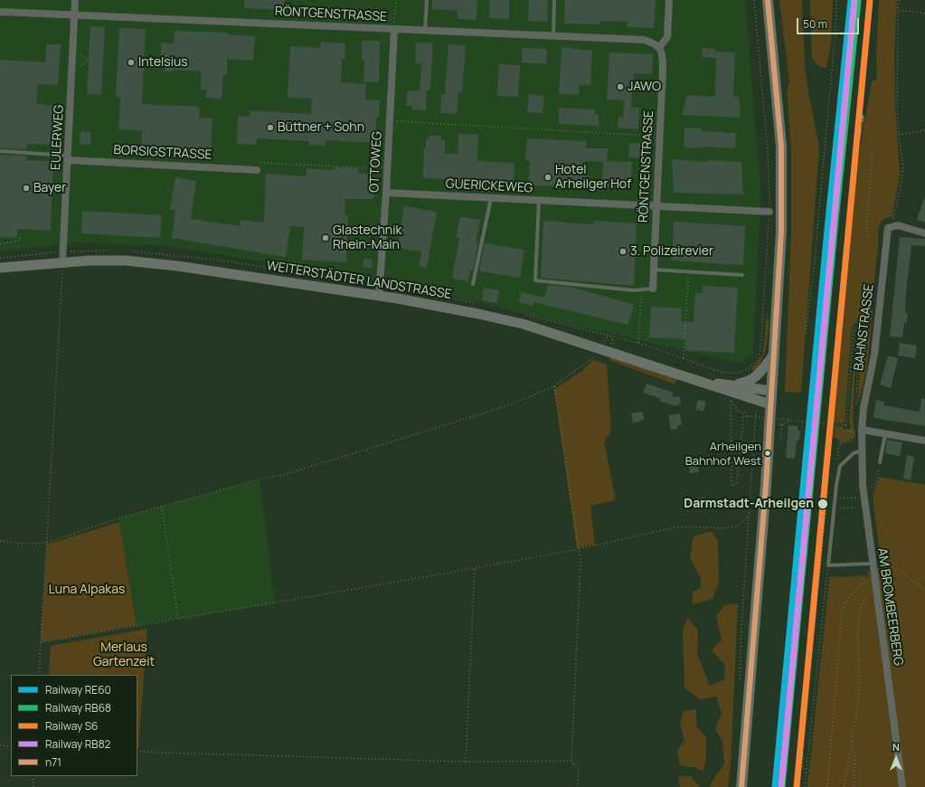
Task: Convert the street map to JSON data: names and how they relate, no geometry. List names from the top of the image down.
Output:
{
  "streets": {
    "street": [
      "RÖNTGENSTRASSE",
      "EULERWEG",
      "BORSIGSTRASSE",
      "OTTOWEG",
      "GUERICKEWEG",
      "WEITERSTÄDTER LANDSTRASSE",
      "BAHNSTRASSE",
      "AM BROMBEERBERG"
    ]
  },
  "crossings": [
    ["RÖNTGENSTRASSE", "EULERWEG"],
    ["RÖNTGENSTRASSE", "OTTOWEG"],
    ["RÖNTGENSTRASSE", "GUERICKEWEG"],
    ["EULERWEG", "BORSIGSTRASSE"],
    ["EULERWEG", "WEITERSTÄDTER LANDSTRASSE"],
    ["OTTOWEG", "GUERICKEWEG"],
    ["OTTOWEG", "WEITERSTÄDTER LANDSTRASSE"],
    ["BAHNSTRASSE", "AM BROMBEERBERG"]
  ],
  "parks": ["Luna Alpakas", "Merlaus Gartenzeit"],
  "places": [
    "Intelsius",
    "JAWO",
    "Büttner + Sohn",
    "Hotel Arheilger Hof",
    "Bayer",
    "Glastechnik Rhein-Main",
    "3. Polizeirevier",
    "Arheilgen Bahnhof West",
    "Darmstadt-Arheilgen"
  ],
  "lines": [
    "rail line RE60",
    "rail line S6",
    "rail line RB82",
    "transit line n71",
    "rail line RB68"
  ],
  "legend": [
    "Railway RE60",
    "Railway RB68",
    "Railway S6",
    "Railway RB82",
    "n71"
  ],
  "scale_bar": "50 m",
  "north": "top"
}
